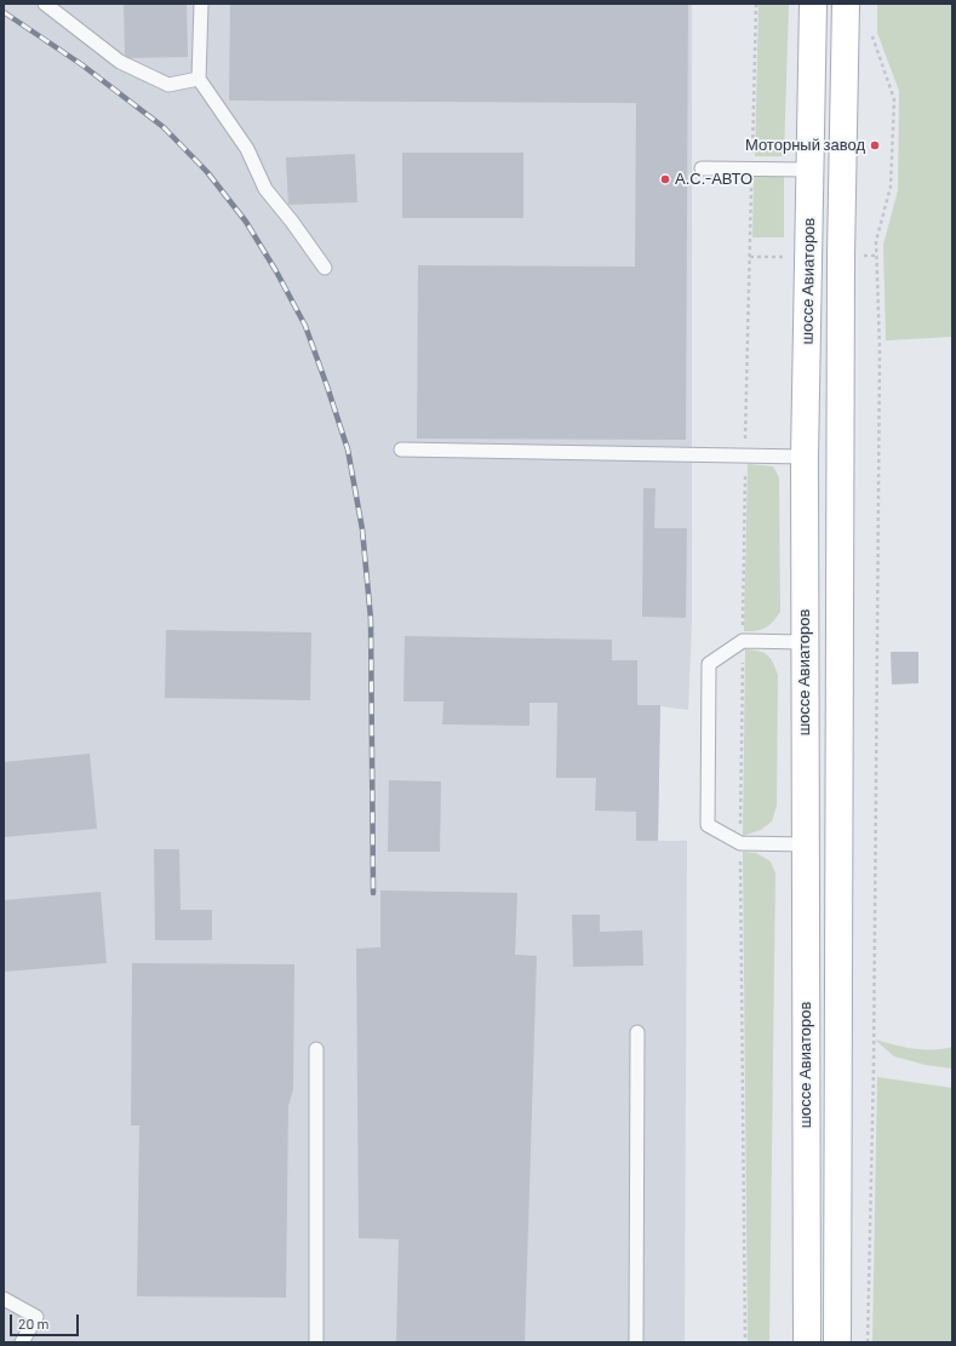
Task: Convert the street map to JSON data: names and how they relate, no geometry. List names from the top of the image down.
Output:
{
  "streets": {
    "main road": ["шоссе Авиаторов"]
  },
  "places": ["Моторный завод", "А.С.-АВТО"],
  "scale_bar": "20 m"
}
